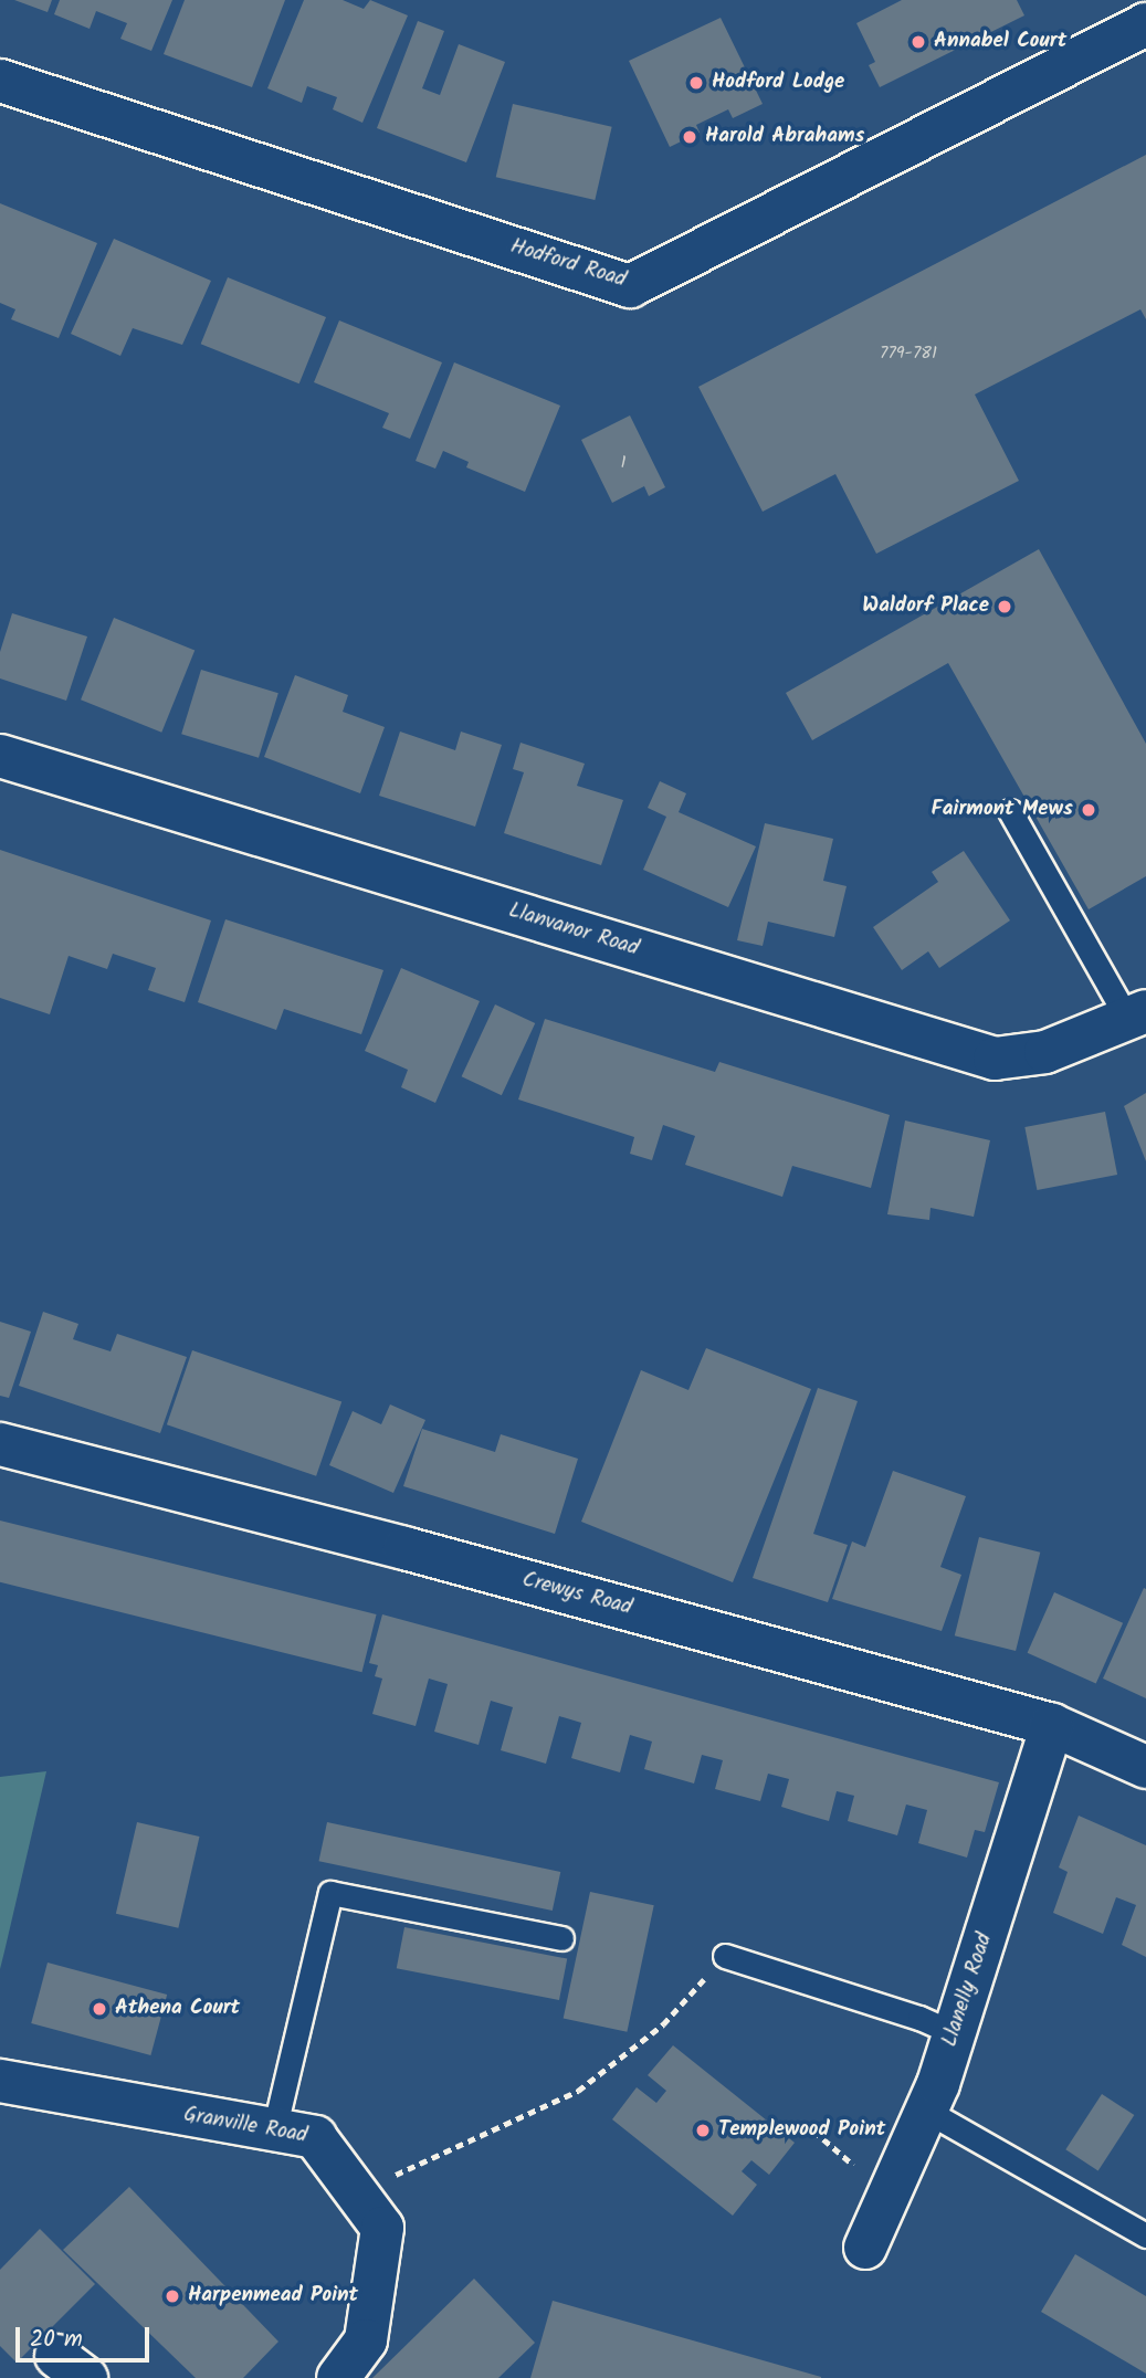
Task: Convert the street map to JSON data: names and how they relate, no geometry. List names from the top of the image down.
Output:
{
  "streets": {
    "street": [
      "Hodford Road",
      "Llanvanor Road",
      "Crewys Road",
      "Llanelly Road",
      "Granville Road"
    ]
  },
  "crossings": [
    ["Crewys Road", "Llanelly Road"]
  ],
  "places": [
    "Annabel Court",
    "Hodford Lodge",
    "Harold Abrahams",
    "Waldorf Place",
    "Fairmont Mews",
    "Athena Court",
    "Templewood Point",
    "Harpenmead Point"
  ],
  "house_numbers": ["779-781", "1"],
  "scale_bar": "20 m"
}
